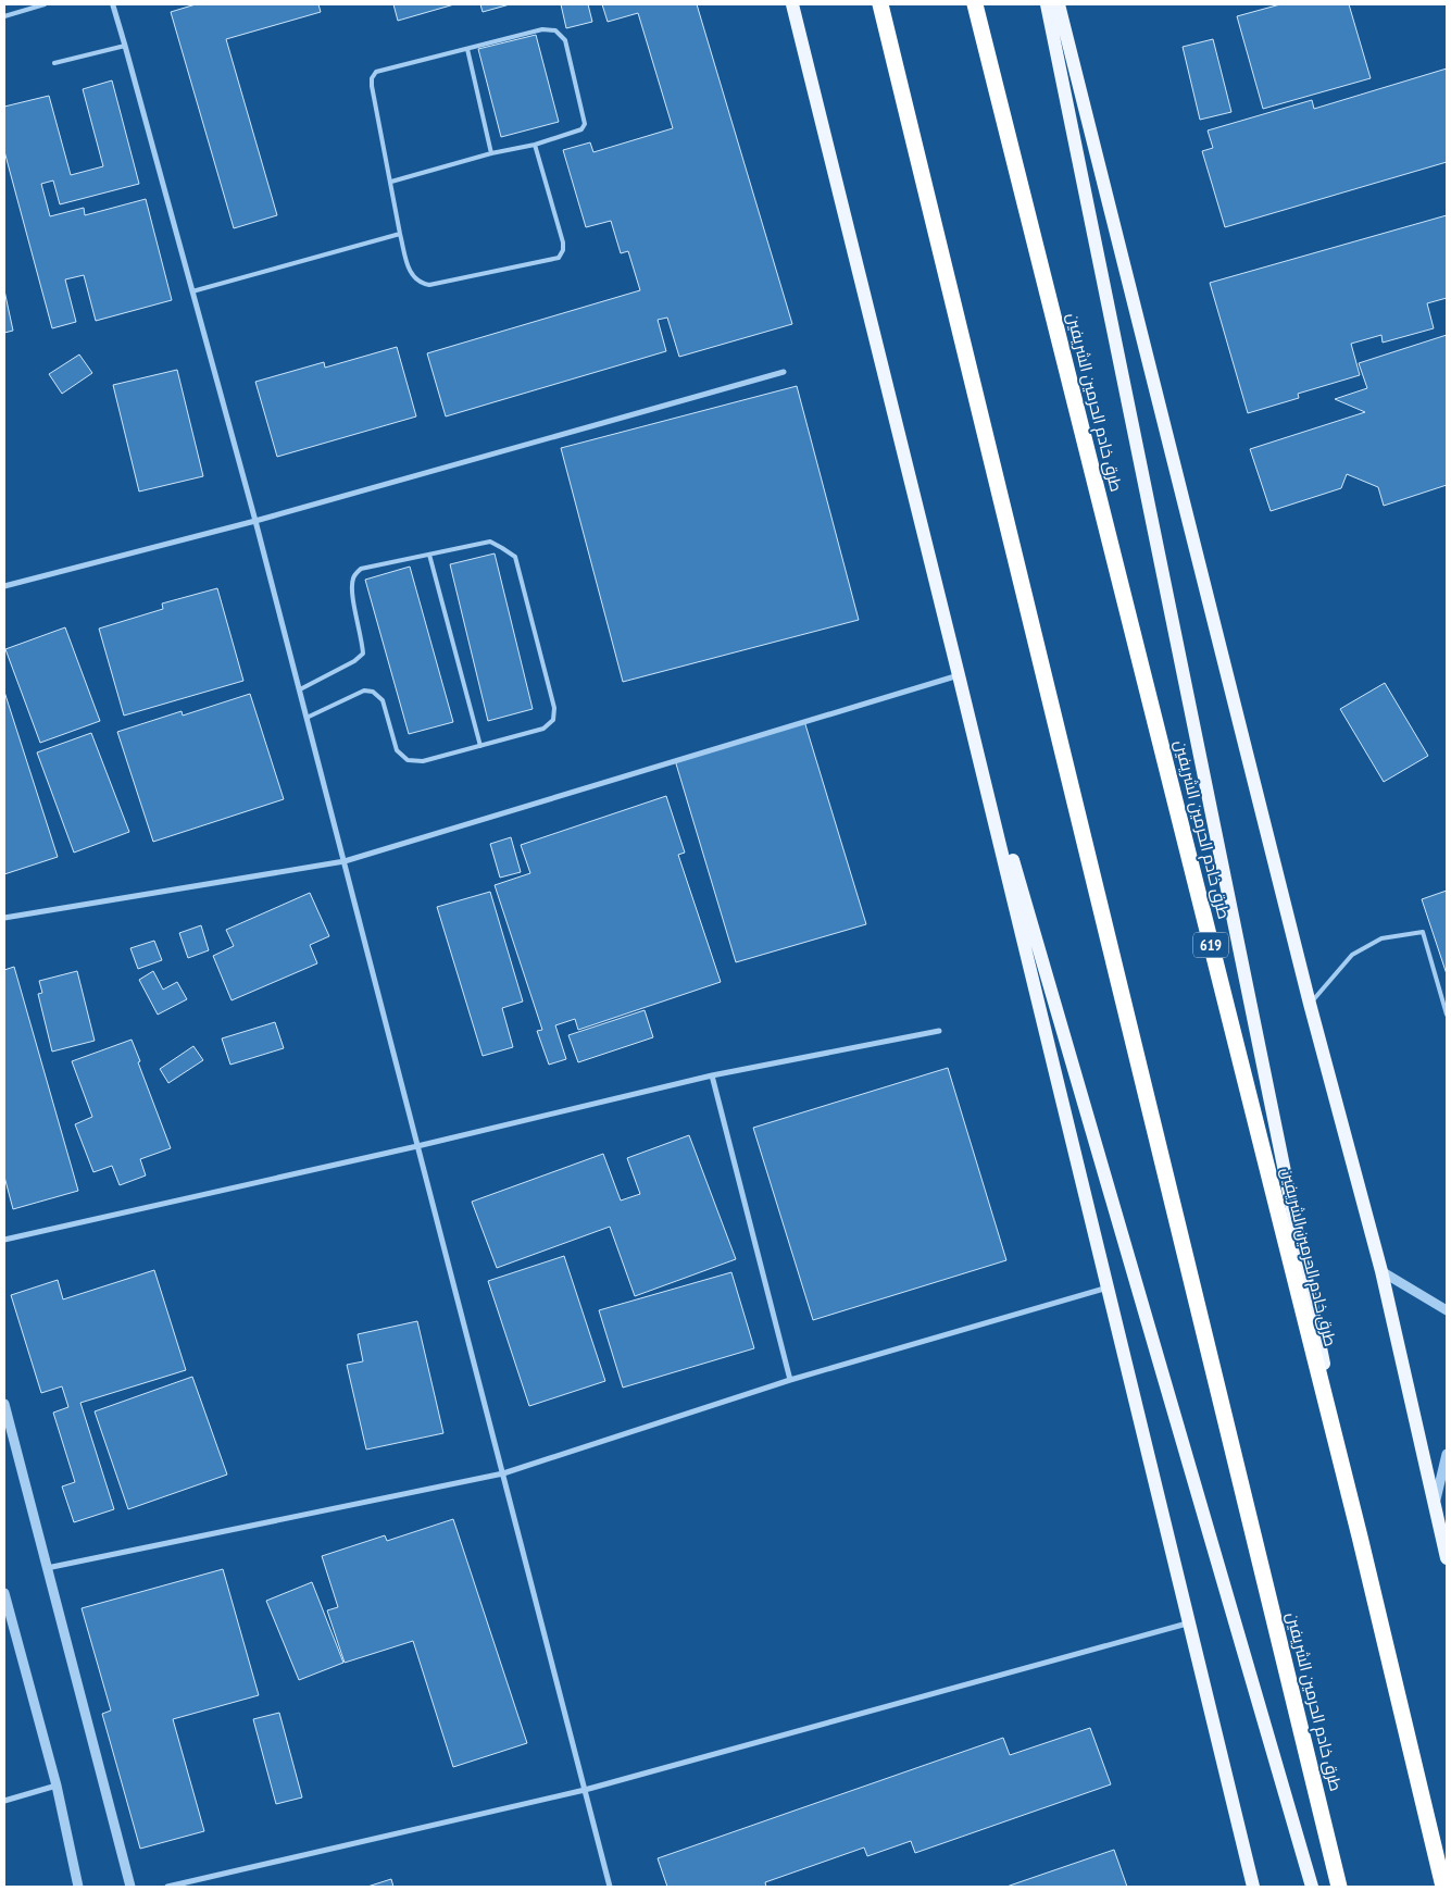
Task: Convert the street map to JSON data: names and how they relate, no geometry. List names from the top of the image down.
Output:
{
  "streets": {
    "highway": ["طرق خادم الحرمين الشريفين", "619"]
  }
}
